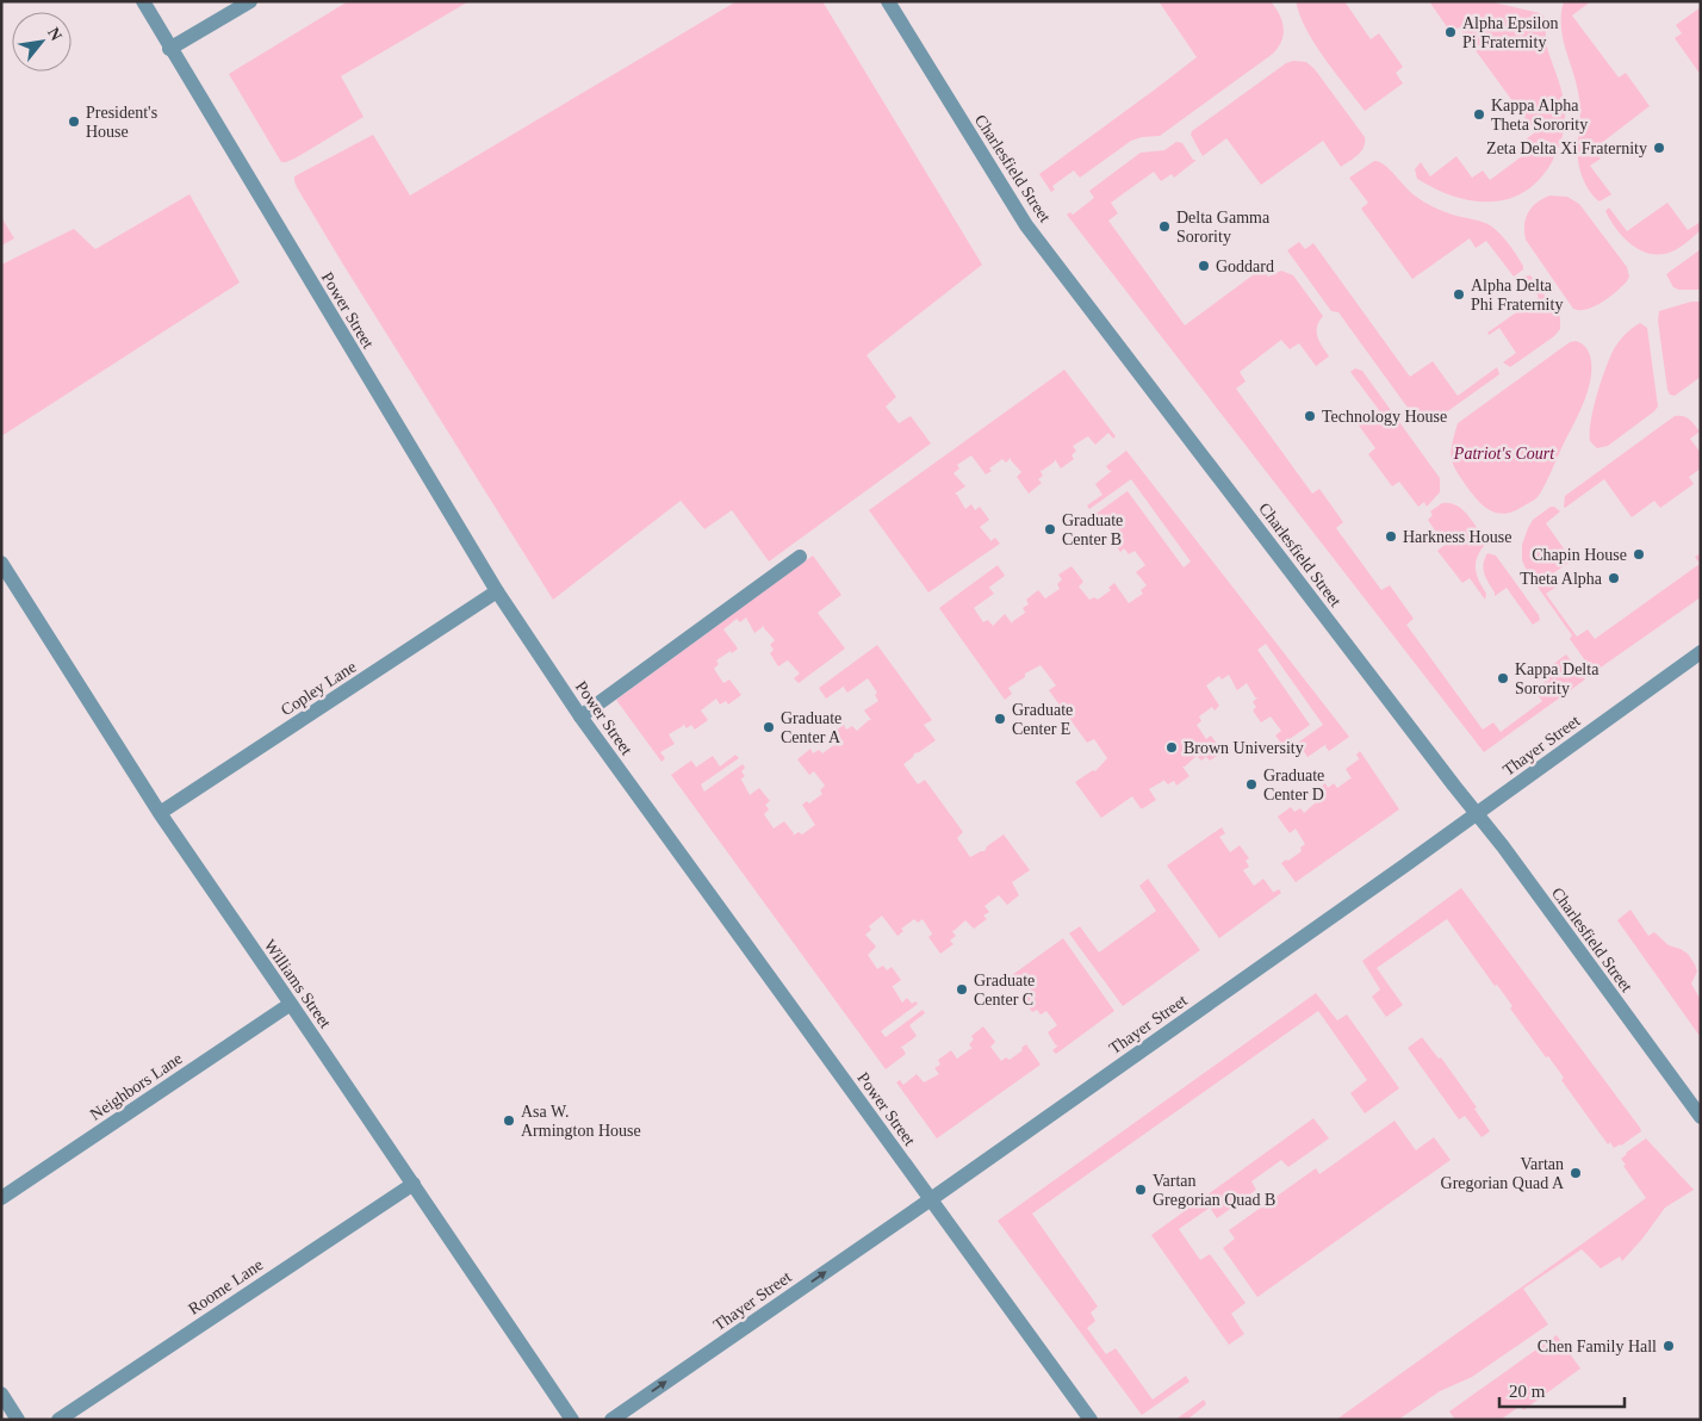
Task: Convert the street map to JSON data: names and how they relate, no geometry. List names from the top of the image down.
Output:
{
  "streets": {
    "street": [
      "Charlesfield Street",
      "Power Street",
      "Copley Lane",
      "Thayer Street",
      "Williams Street",
      "Neighbors Lane",
      "Roome Lane"
    ]
  },
  "crossings": [
    ["Charlesfield Street", "Thayer Street"],
    ["Power Street", "Copley Lane"],
    ["Power Street", "Thayer Street"],
    ["Copley Lane", "Williams Street"],
    ["Williams Street", "Neighbors Lane"],
    ["Williams Street", "Roome Lane"]
  ],
  "parks": ["Patriot's Court"],
  "places": [
    "Alpha Epsilon Pi Fraternity",
    "Kappa Alpha Theta Sorority",
    "President's House",
    "Zeta Delta Xi Fraternity",
    "Delta Gamma Sorority",
    "Goddard",
    "Alpha Delta Phi Fraternity",
    "Technology House",
    "Graduate Center B",
    "Harkness House",
    "Chapin House",
    "Theta Alpha",
    "Kappa Delta Sorority",
    "Graduate Center E",
    "Graduate Center A",
    "Brown University",
    "Graduate Center D",
    "Graduate Center C",
    "Asa W. Armington House",
    "Vartan Gregorian Quad A",
    "Vartan Gregorian Quad B",
    "Chen Family Hall"
  ],
  "scale_bar": "20 m",
  "north": "top right"
}
